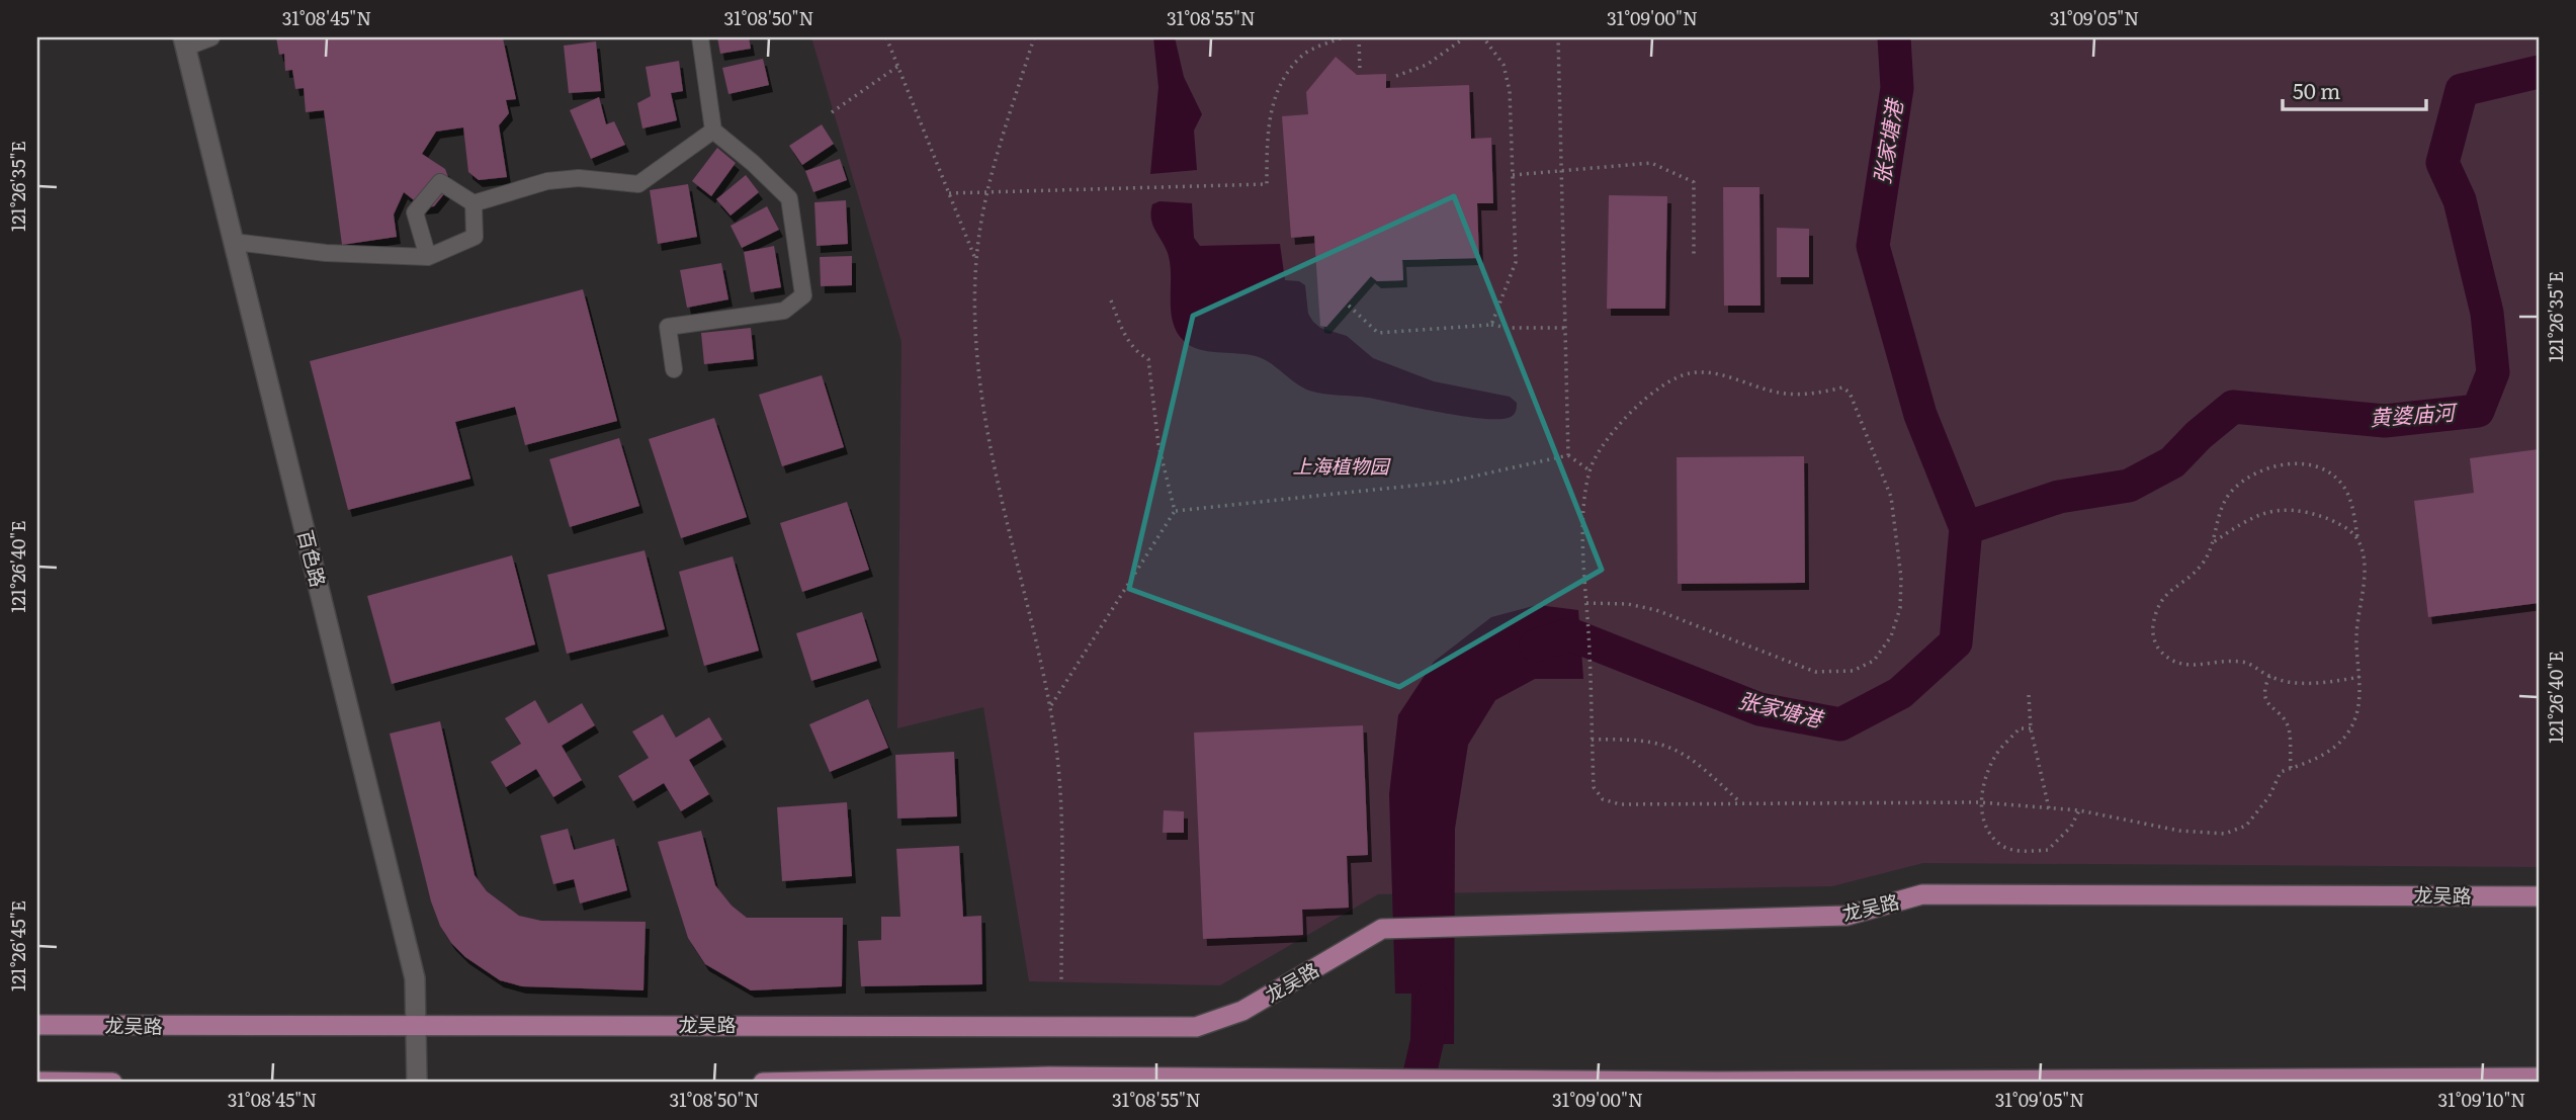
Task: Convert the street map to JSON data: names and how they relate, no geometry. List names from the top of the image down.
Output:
{
  "streets": {
    "main road": ["龙吴路"],
    "street": ["百色路"]
  },
  "crossings": [
    ["百色路", "龙吴路"]
  ],
  "water": ["张家塘港", "黄婆庙河"],
  "parks": ["上海植物园"],
  "scale_bar": "50 m",
  "coordinates": [
    "31°08'45\"N",
    "31°08'50\"N",
    "31°08'55\"N",
    "31°09'00\"N",
    "31°09'05\"N",
    "121°26'35\"E",
    "121°26'40\"E",
    "121°26'45\"E",
    "31°09'10\"N"
  ]
}
